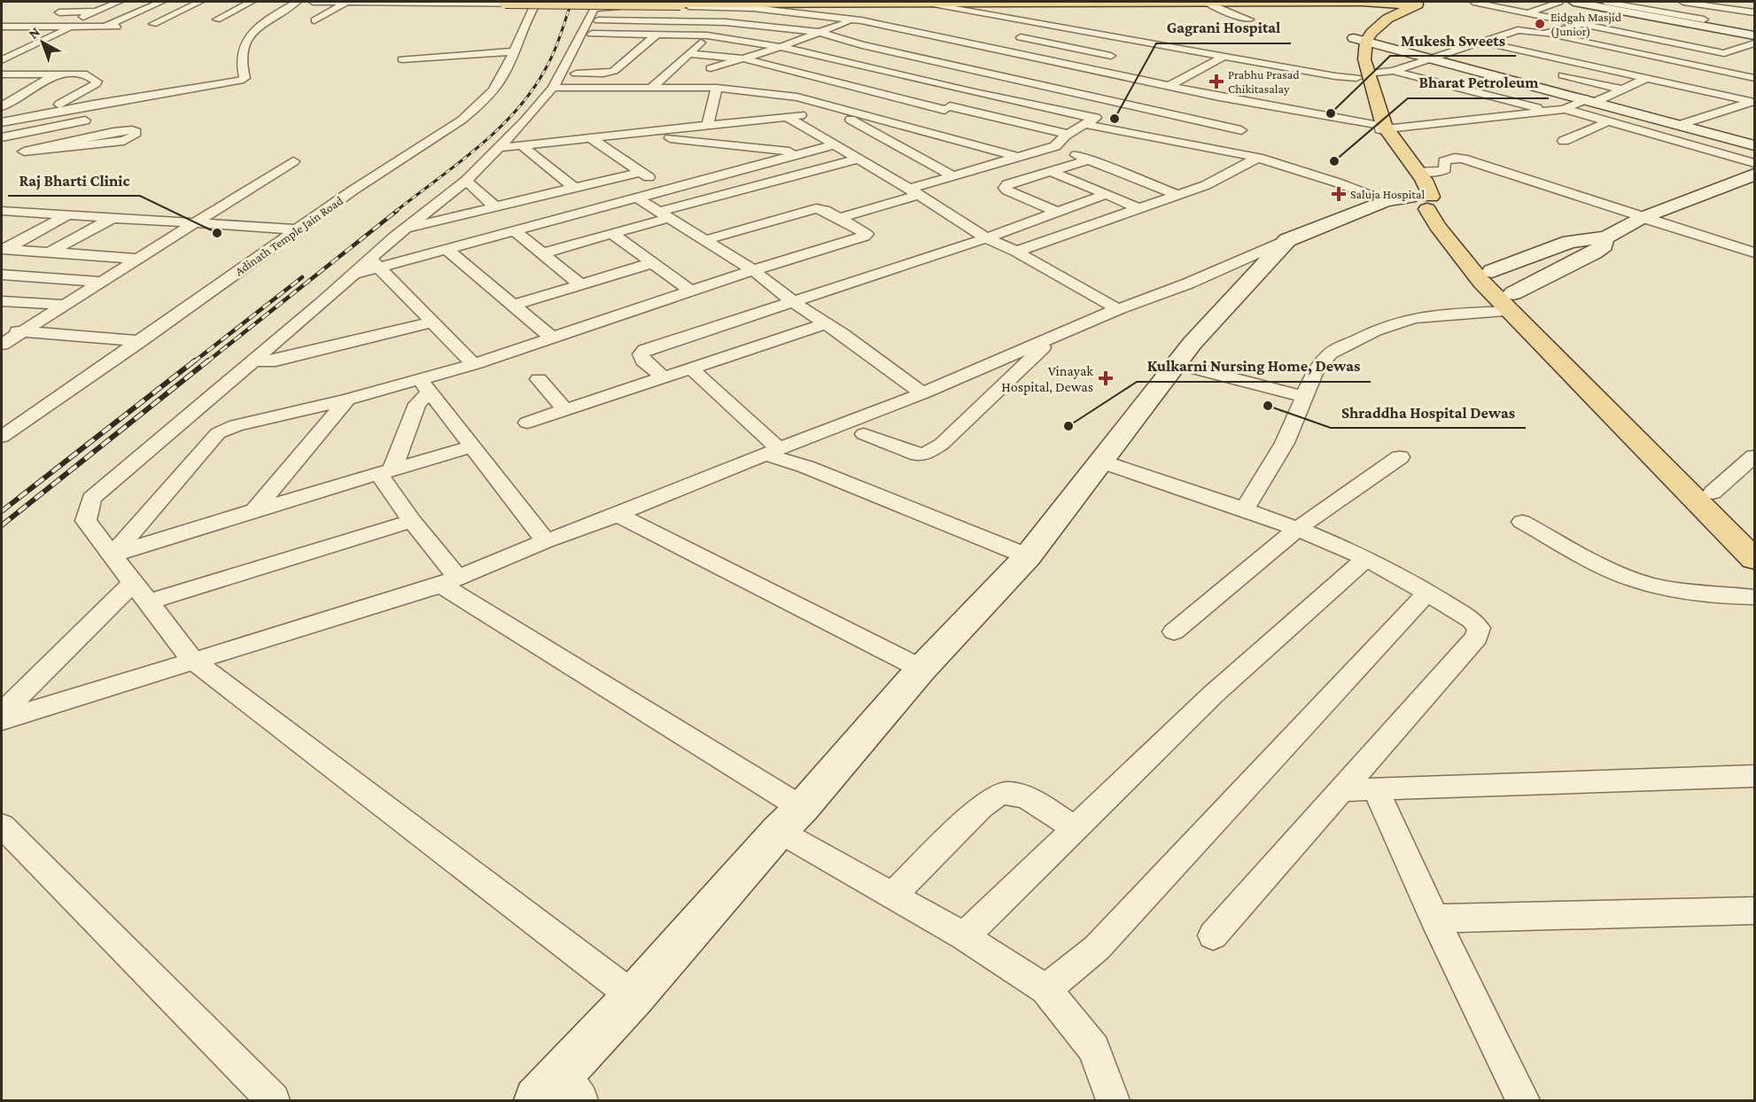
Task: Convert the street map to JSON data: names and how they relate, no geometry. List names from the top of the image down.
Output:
{
  "streets": {
    "street": ["Adinath Temple Jain Road"]
  },
  "places": {
    "other": [
      "Eidgah Masjid (Junior)",
      "Mukesh Sweets",
      "Gagrani Hospital",
      "Bharat Petroleum",
      "Raj Bharti Clinic",
      "Shraddha Hospital Dewas",
      "Kulkarni Nursing Home, Dewas"
    ],
    "health": ["Prabhu Prasad Chikitasalay", "Saluja Hospital", "Vinayak Hospital, Dewas"]
  },
  "north": "top left"
}
